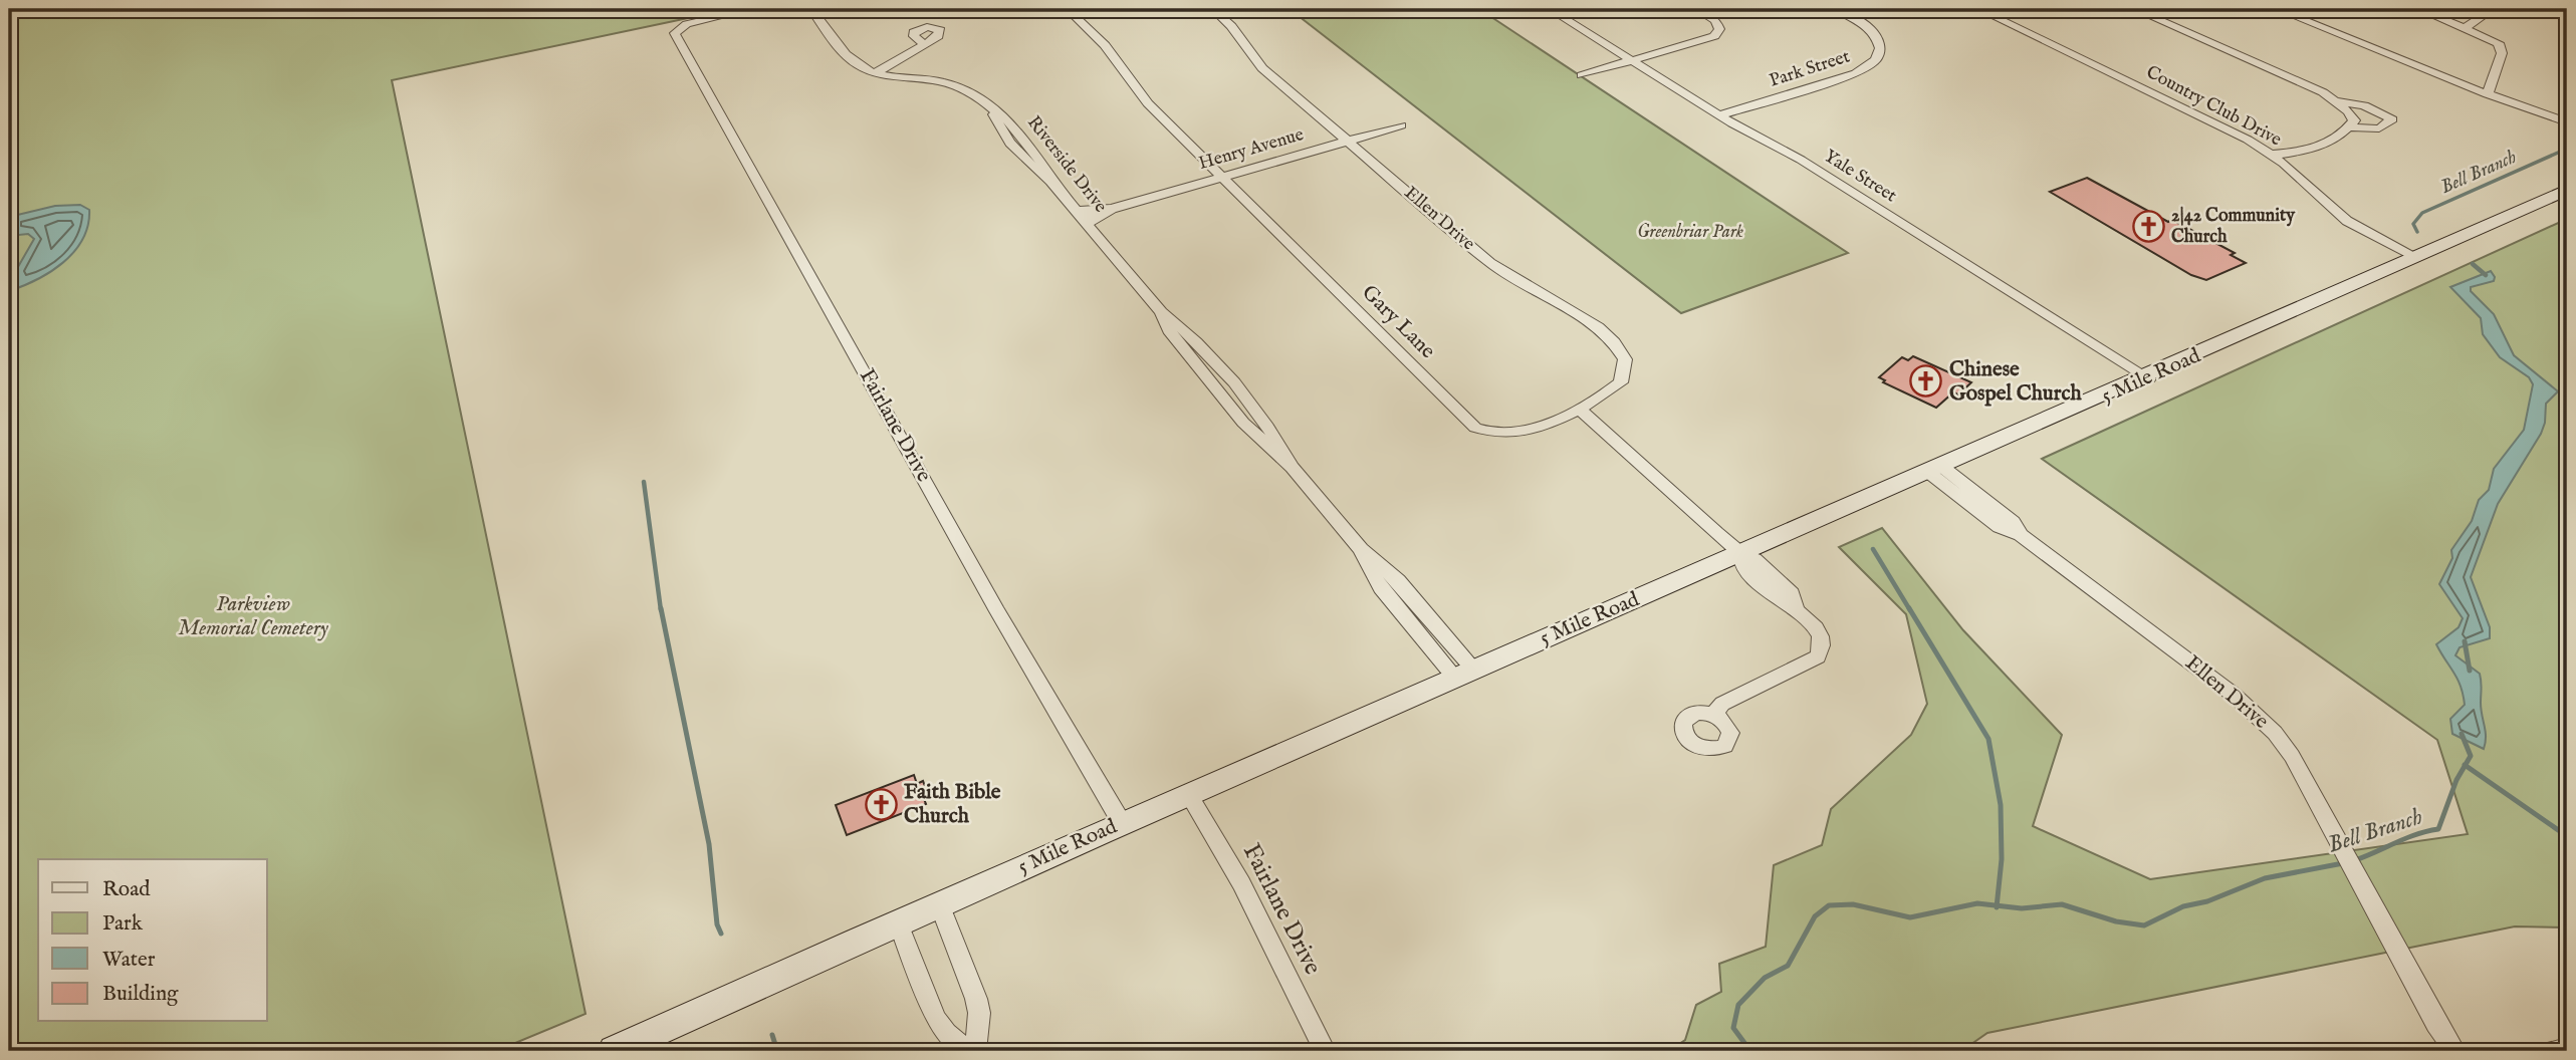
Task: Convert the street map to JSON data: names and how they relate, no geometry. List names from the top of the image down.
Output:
{
  "streets": {
    "main road": ["5 Mile Road"],
    "street": [
      "Park Street",
      "Country Club Drive",
      "Henry Avenue",
      "Riverside Drive",
      "Yale Street",
      "Ellen Drive",
      "Gary Lane",
      "Fairlane Drive"
    ]
  },
  "crossings": [
    ["Park Street", "Yale Street"],
    ["Country Club Drive", "5 Mile Road"],
    ["Henry Avenue", "Riverside Drive"],
    ["Henry Avenue", "Ellen Drive"],
    ["Henry Avenue", "Gary Lane"],
    ["Riverside Drive", "5 Mile Road"],
    ["Yale Street", "5 Mile Road"],
    ["Ellen Drive", "Gary Lane"],
    ["Ellen Drive", "5 Mile Road"],
    ["5 Mile Road", "Fairlane Drive"]
  ],
  "water": ["Bell Branch"],
  "parks": ["Greenbriar Park", "Parkview Memorial Cemetery"],
  "places": {
    "church": ["2|42 Community Church", "Chinese Gospel Church", "Faith Bible Church"]
  },
  "legend": [
    "Road",
    "Park",
    "Water",
    "Building"
  ]
}
